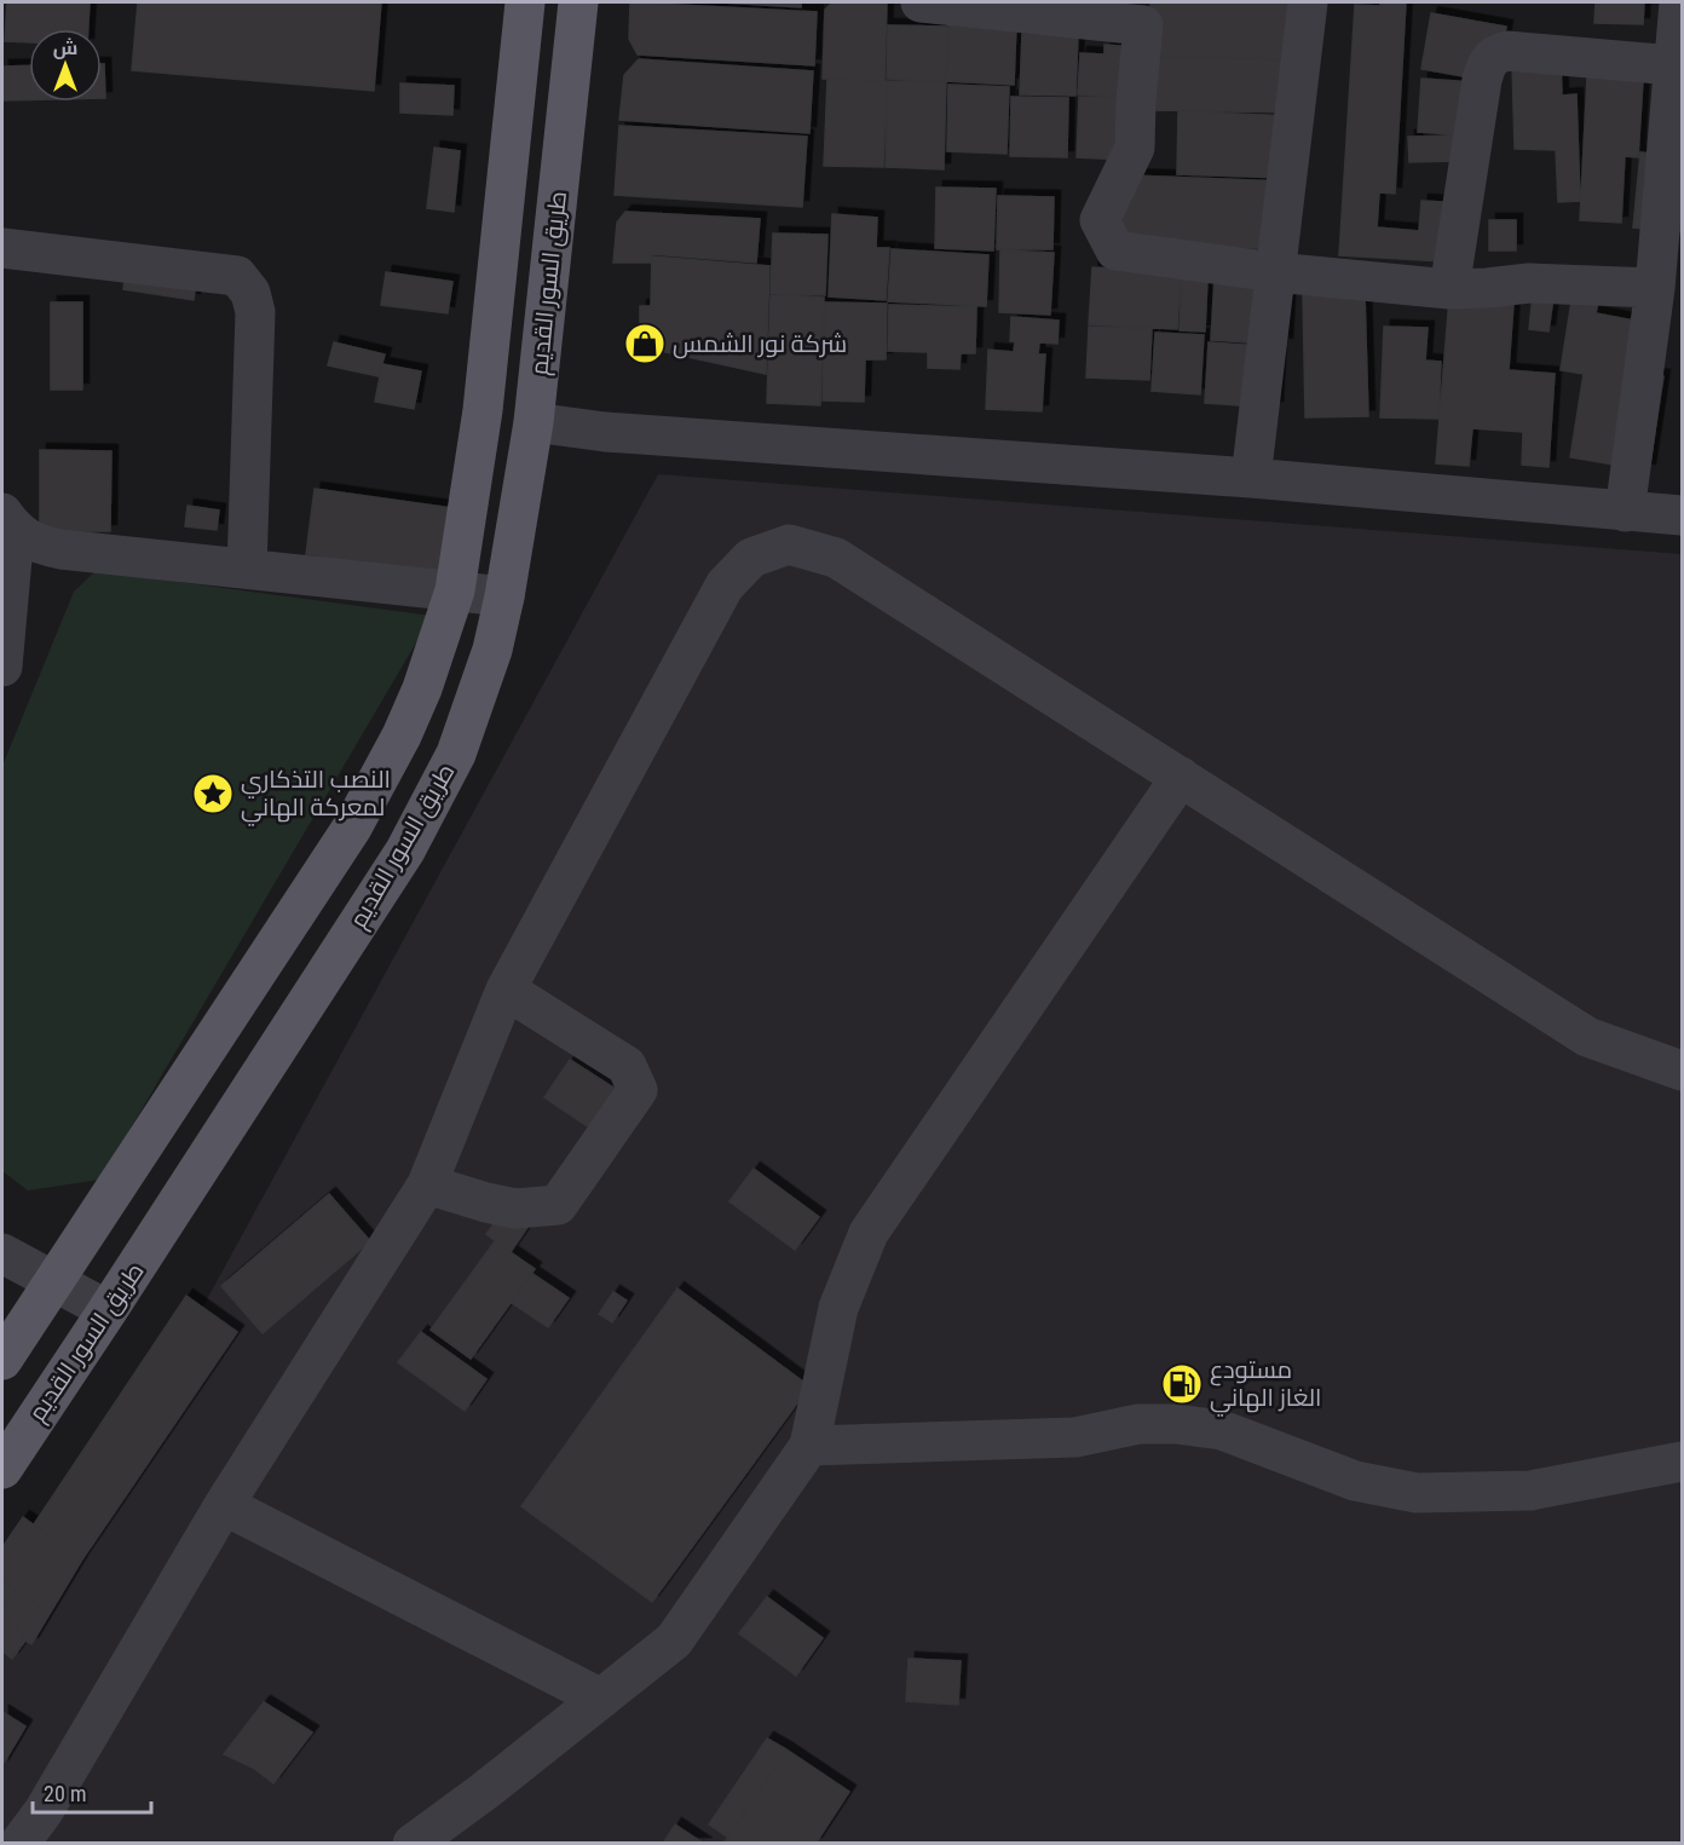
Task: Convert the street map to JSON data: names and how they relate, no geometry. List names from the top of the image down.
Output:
{
  "streets": {
    "main road": ["طريق السور القديم"]
  },
  "places": {
    "shop": ["شركة نور الشمس"],
    "place": ["النصب التذكاري لمعركة الهاني"],
    "fuel station": ["مستودع الغاز الهاني"]
  },
  "scale_bar": "20 m",
  "north": "top"
}
